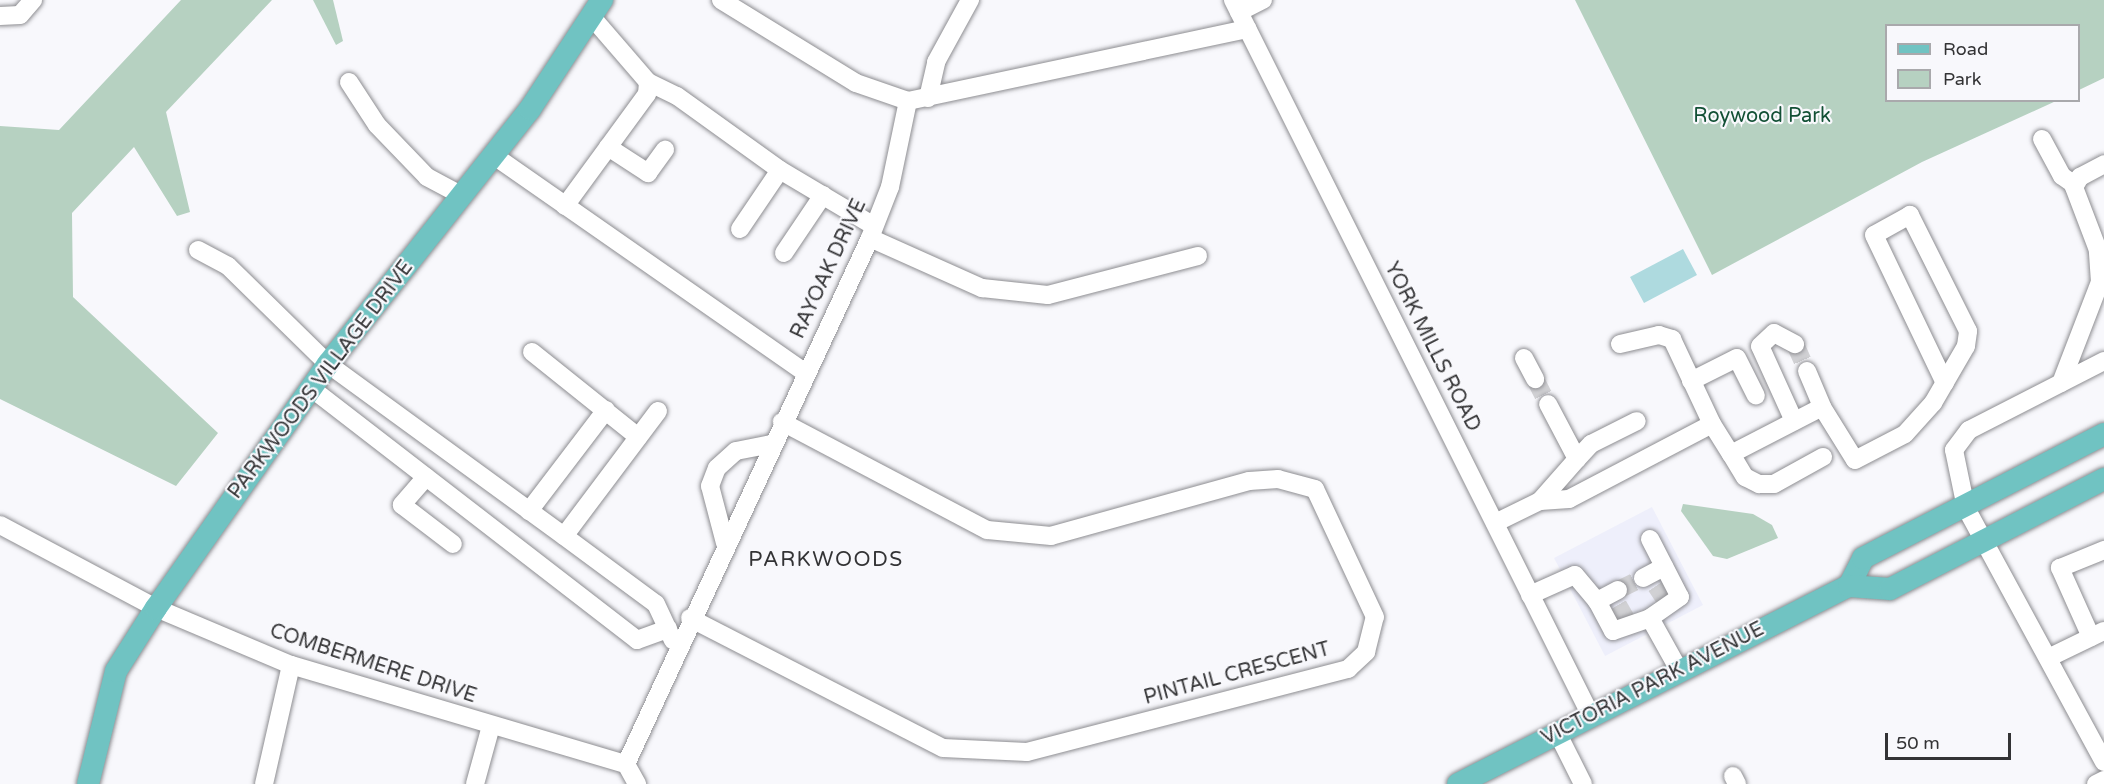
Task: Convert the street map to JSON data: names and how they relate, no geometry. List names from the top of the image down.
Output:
{
  "streets": {
    "main road": ["PARKWOODS VILLAGE DRIVE", "VICTORIA PARK AVENUE"],
    "street": [
      "RAYOAK DRIVE",
      "YORK MILLS ROAD",
      "COMBERMERE DRIVE",
      "PINTAIL CRESCENT"
    ]
  },
  "crossings": [
    ["RAYOAK DRIVE", "COMBERMERE DRIVE"],
    ["RAYOAK DRIVE", "PINTAIL CRESCENT"],
    ["YORK MILLS ROAD", "VICTORIA PARK AVENUE"],
    ["PARKWOODS VILLAGE DRIVE", "COMBERMERE DRIVE"]
  ],
  "districts": ["PARKWOODS"],
  "parks": ["Roywood Park"],
  "legend": ["Road", "Park"],
  "scale_bar": "50 m"
}
